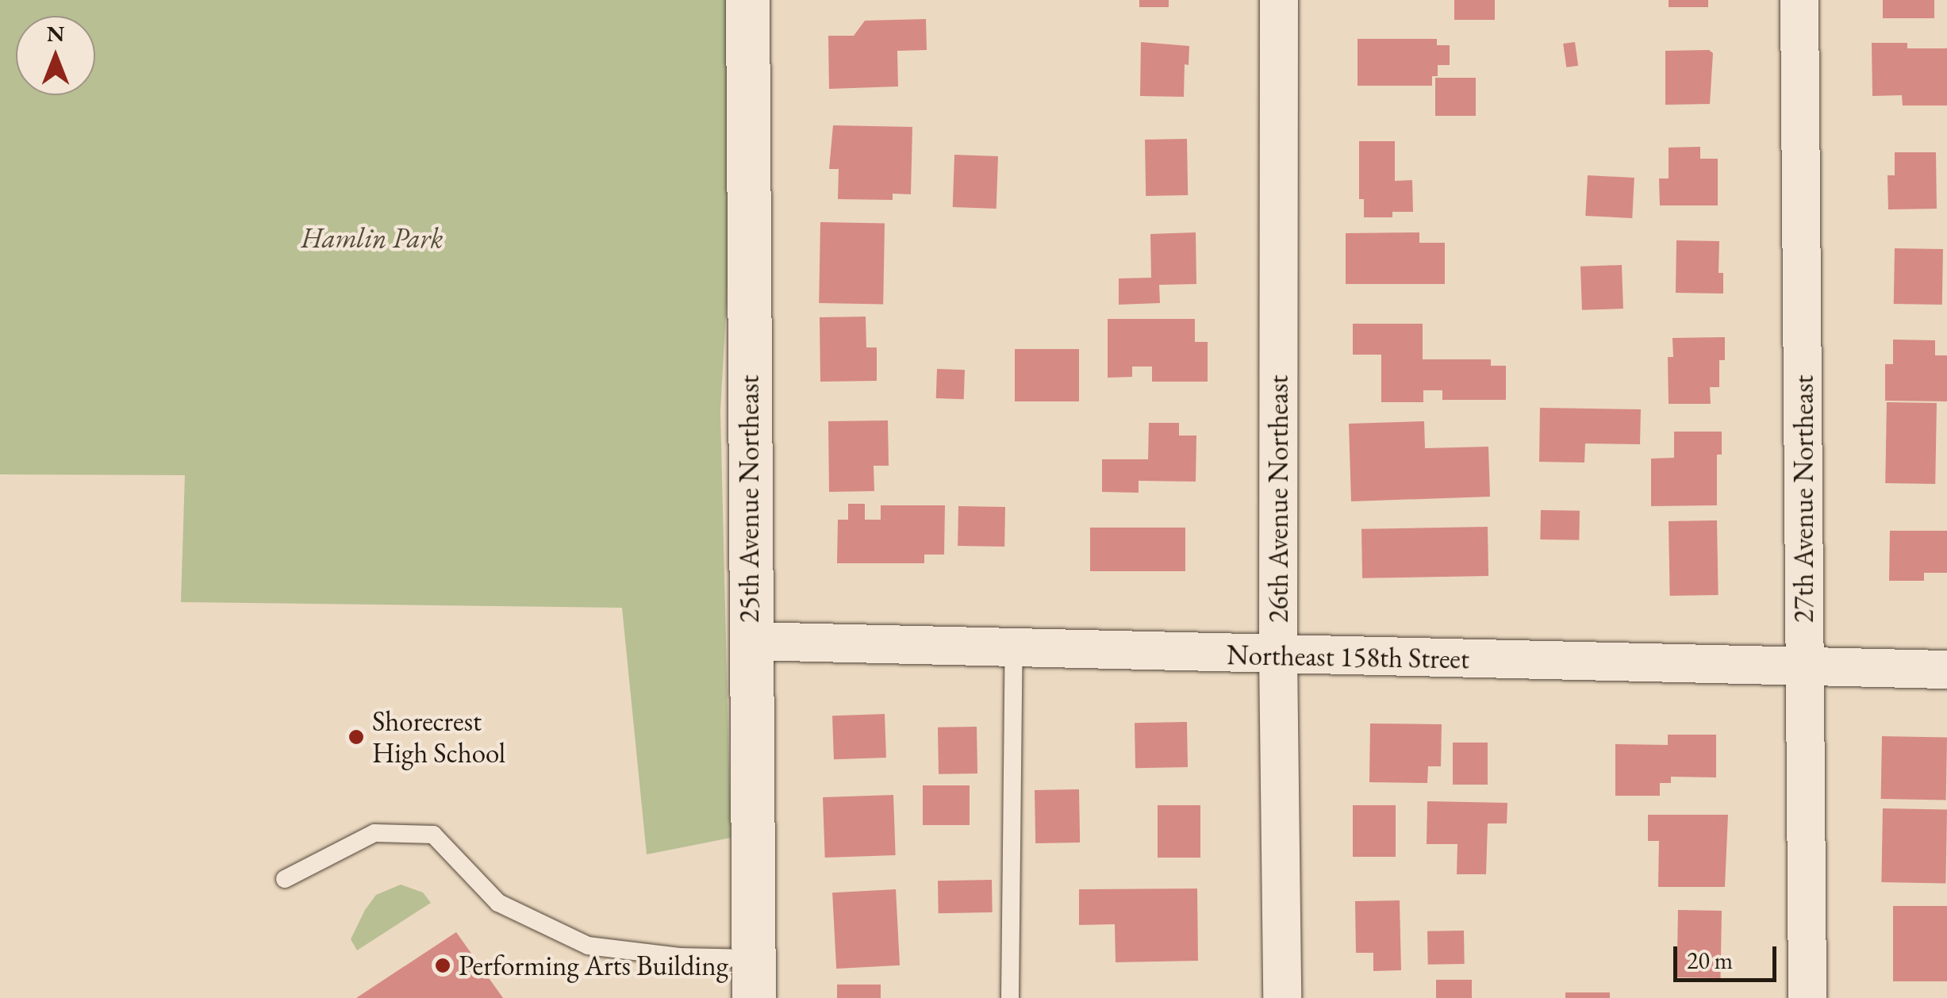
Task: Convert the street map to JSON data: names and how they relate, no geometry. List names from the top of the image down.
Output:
{
  "streets": {
    "street": [
      "25th Avenue Northeast",
      "26th Avenue Northeast",
      "27th Avenue Northeast",
      "Northeast 158th Street"
    ]
  },
  "crossings": [
    ["25th Avenue Northeast", "Northeast 158th Street"],
    ["26th Avenue Northeast", "Northeast 158th Street"],
    ["27th Avenue Northeast", "Northeast 158th Street"]
  ],
  "parks": ["Hamlin Park"],
  "places": ["Shorecrest High School", "Performing Arts Building"],
  "scale_bar": "20 m",
  "north": "top"
}
